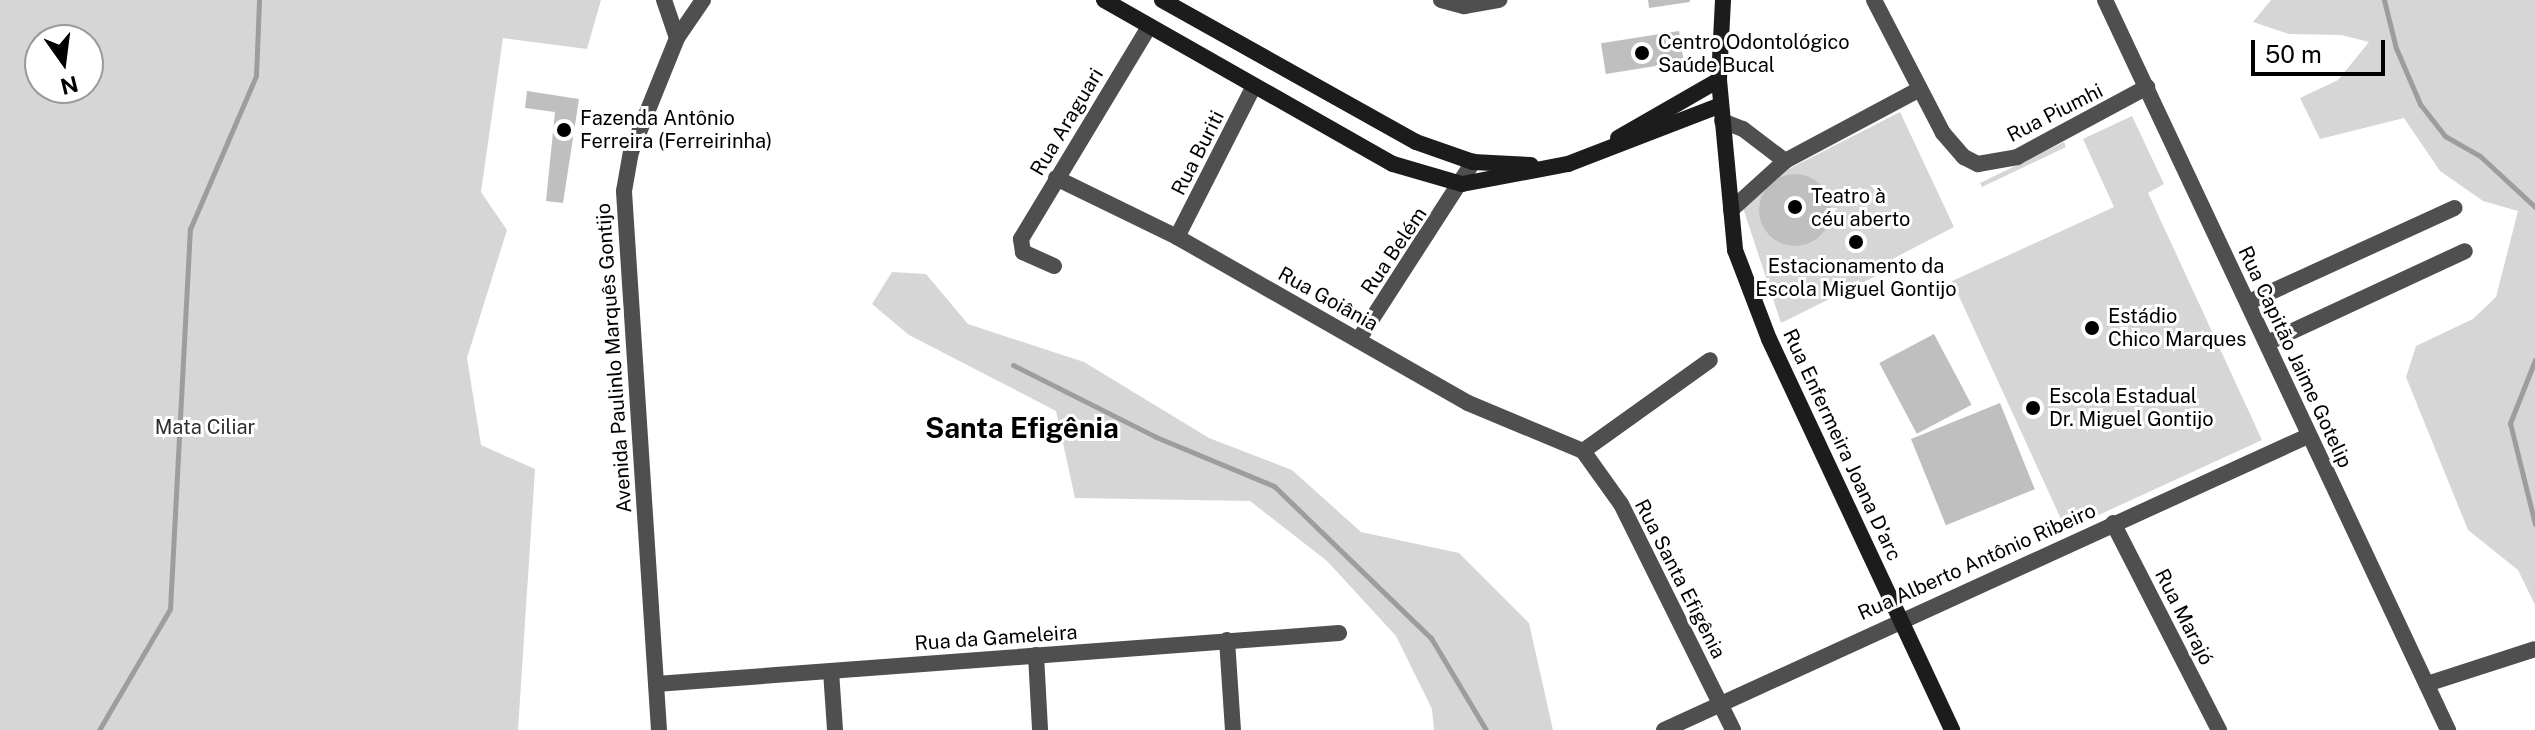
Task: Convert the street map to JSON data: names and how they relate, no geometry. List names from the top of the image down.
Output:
{
  "streets": {
    "main road": ["Rua Enfermeira Joana D'arc"],
    "street": [
      "Rua Piumhi",
      "Rua Araguari",
      "Rua Buriti",
      "Rua Belém",
      "Rua Goiânia",
      "Rua Capitão Jaime Gotelip",
      "Avenida Paulinlo Marquês Gontijo",
      "Rua Alberto Antônio Ribeiro",
      "Rua Santa Efigênia",
      "Rua Marajó",
      "Rua da Gameleira"
    ]
  },
  "crossings": [
    ["Rua Piumhi", "Rua Capitão Jaime Gotelip"],
    ["Rua Araguari", "Rua Goiânia"],
    ["Rua Buriti", "Rua Goiânia"],
    ["Rua Belém", "Rua Goiânia"],
    ["Rua Goiânia", "Rua Santa Efigênia"],
    ["Rua Capitão Jaime Gotelip", "Rua Alberto Antônio Ribeiro"],
    ["Avenida Paulinlo Marquês Gontijo", "Rua da Gameleira"],
    ["Rua Enfermeira Joana D'arc", "Rua Alberto Antônio Ribeiro"],
    ["Rua Alberto Antônio Ribeiro", "Rua Santa Efigênia"],
    ["Rua Alberto Antônio Ribeiro", "Rua Marajó"]
  ],
  "districts": ["Santa Efigênia"],
  "parks": ["Mata Ciliar"],
  "places": [
    "Centro Odontológico Saúde Bucal",
    "Fazenda Antônio Ferreira (Ferreirinha)",
    "Teatro à céu aberto",
    "Estacionamento da Escola Miguel Gontijo",
    "Estádio Chico Marques",
    "Escola Estadual Dr. Miguel Gontijo"
  ],
  "scale_bar": "50 m",
  "north": "bottom"
}
